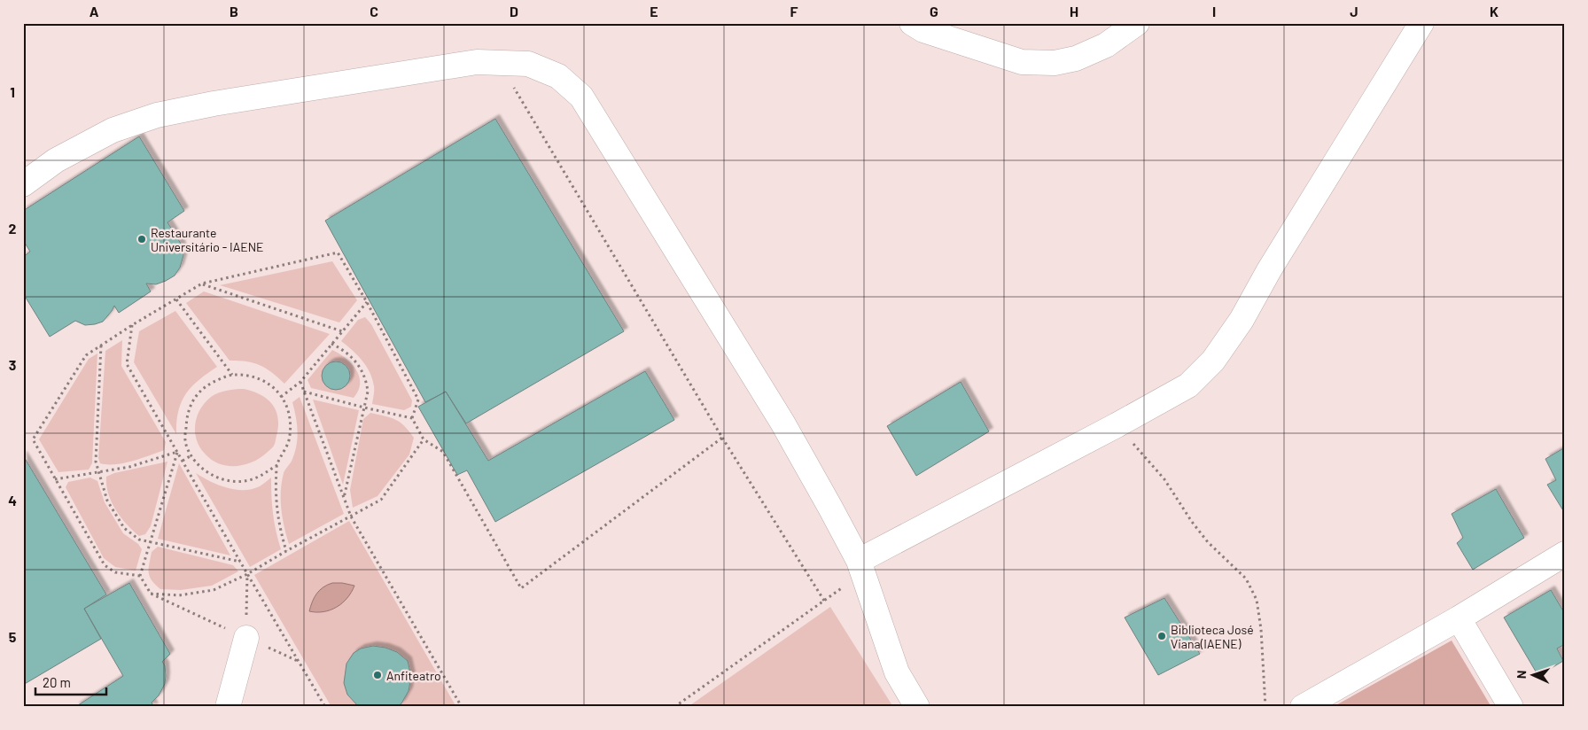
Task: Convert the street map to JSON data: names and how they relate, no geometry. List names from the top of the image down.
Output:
{
  "places": ["Restaurante Universitário - IAENE", "Biblioteca José Viana(IAENE)", "Anfiteatro"],
  "scale_bar": "20 m",
  "north": "left",
  "grid": {
    "columns": [
      "A",
      "B",
      "C",
      "D",
      "E",
      "F",
      "G",
      "H",
      "I",
      "J",
      "K"
    ],
    "rows": [
      "1",
      "2",
      "3",
      "4",
      "5"
    ]
  }
}
